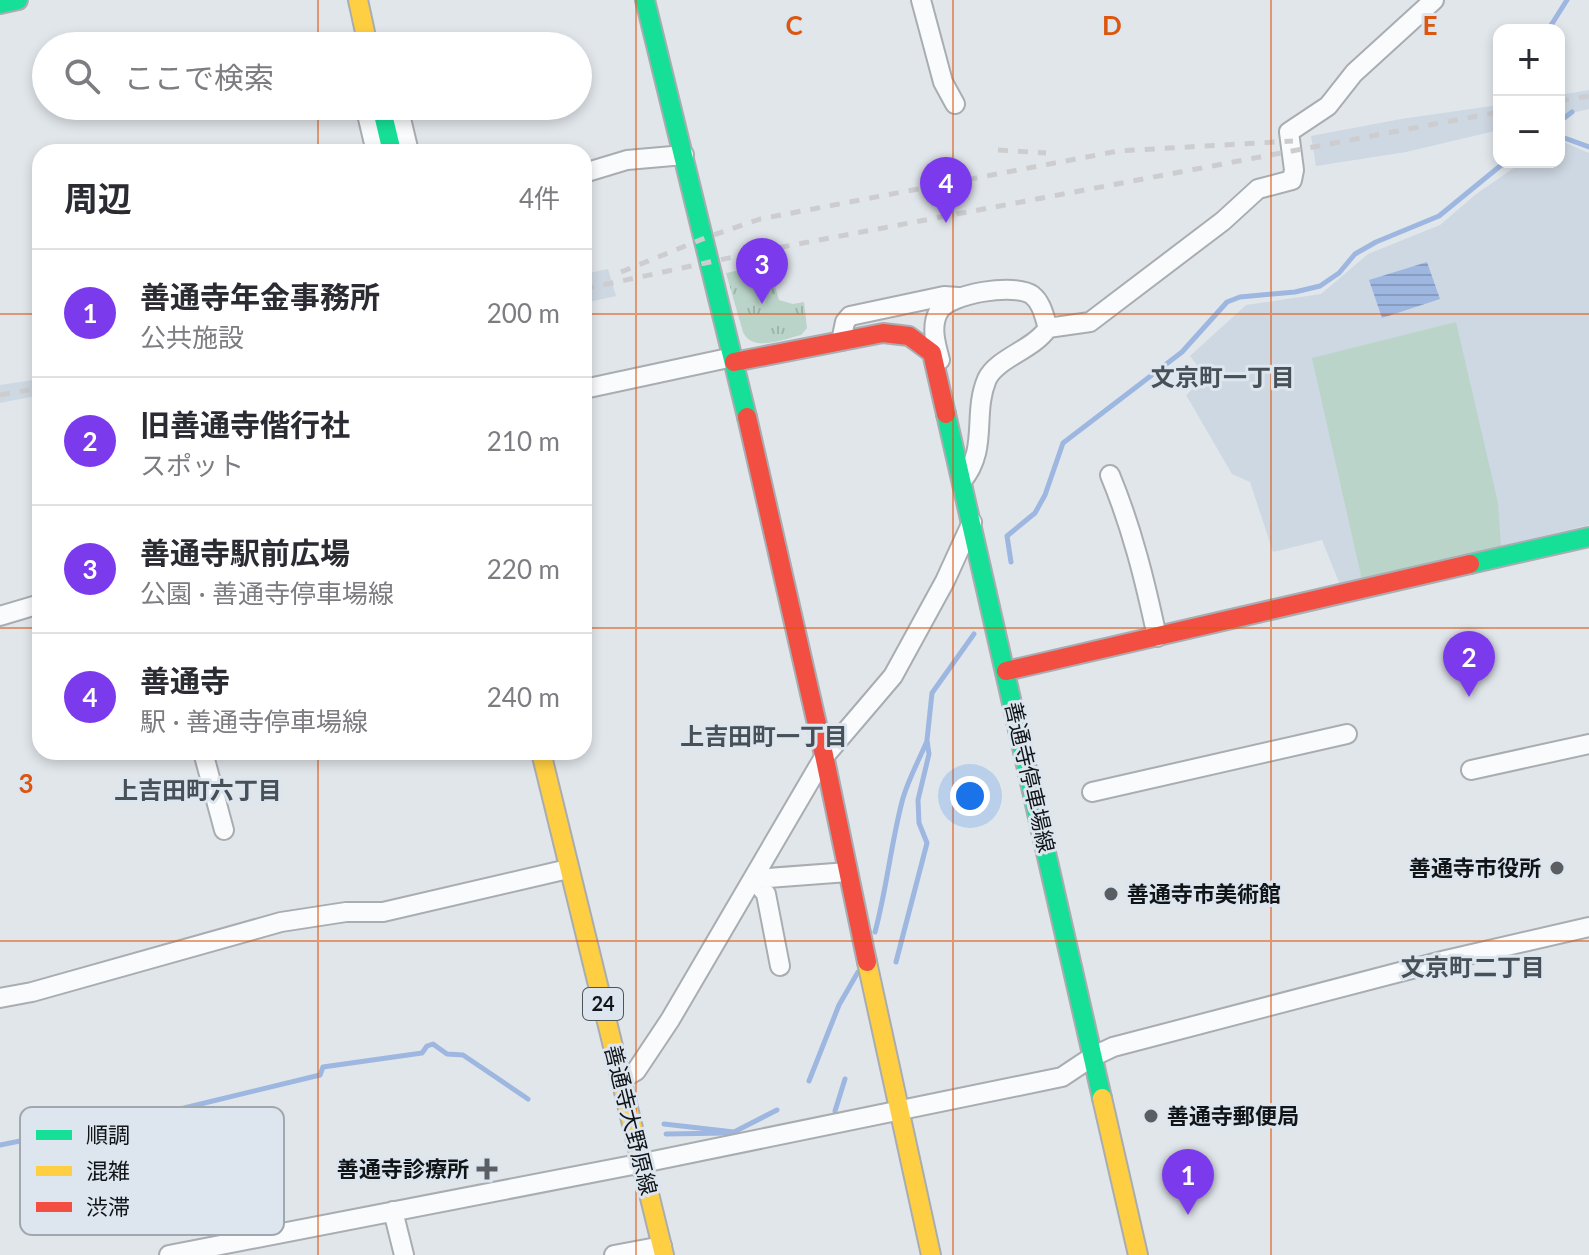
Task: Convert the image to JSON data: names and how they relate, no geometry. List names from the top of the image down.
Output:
{
  "streets": {
    "street": ["善通寺停車場線", "24", "善通寺大野原線"]
  },
  "districts": [
    "文京町一丁目",
    "上吉田町一丁目",
    "上吉田町六丁目",
    "文京町二丁目"
  ],
  "places": {
    "other": ["善通寺市役所", "善通寺市美術館", "善通寺郵便局"],
    "health": ["善通寺診療所"]
  },
  "legend": ["順調", "混雑", "渋滞"],
  "page": {
    "map_buttons": ["+", "−"],
    "search": "ここで検索",
    "heading": ["周辺", "4件"],
    "pins": [
      "4",
      "3",
      "2",
      "1"
    ],
    "list": [
      {
        "mark": "1",
        "name": "善通寺年金事務所",
        "note": "公共施設",
        "value": "200 m"
      },
      {
        "mark": "2",
        "name": "旧善通寺偕行社",
        "note": "スポット",
        "value": "210 m"
      },
      {
        "mark": "3",
        "name": "善通寺駅前広場",
        "note": "公園 · 善通寺停車場線",
        "value": "220 m"
      },
      {
        "mark": "4",
        "name": "善通寺",
        "note": "駅 · 善通寺停車場線",
        "value": "240 m"
      }
    ]
  },
  "grid": {
    "columns": ["C", "D", "E"],
    "rows": ["3"]
  }
}
